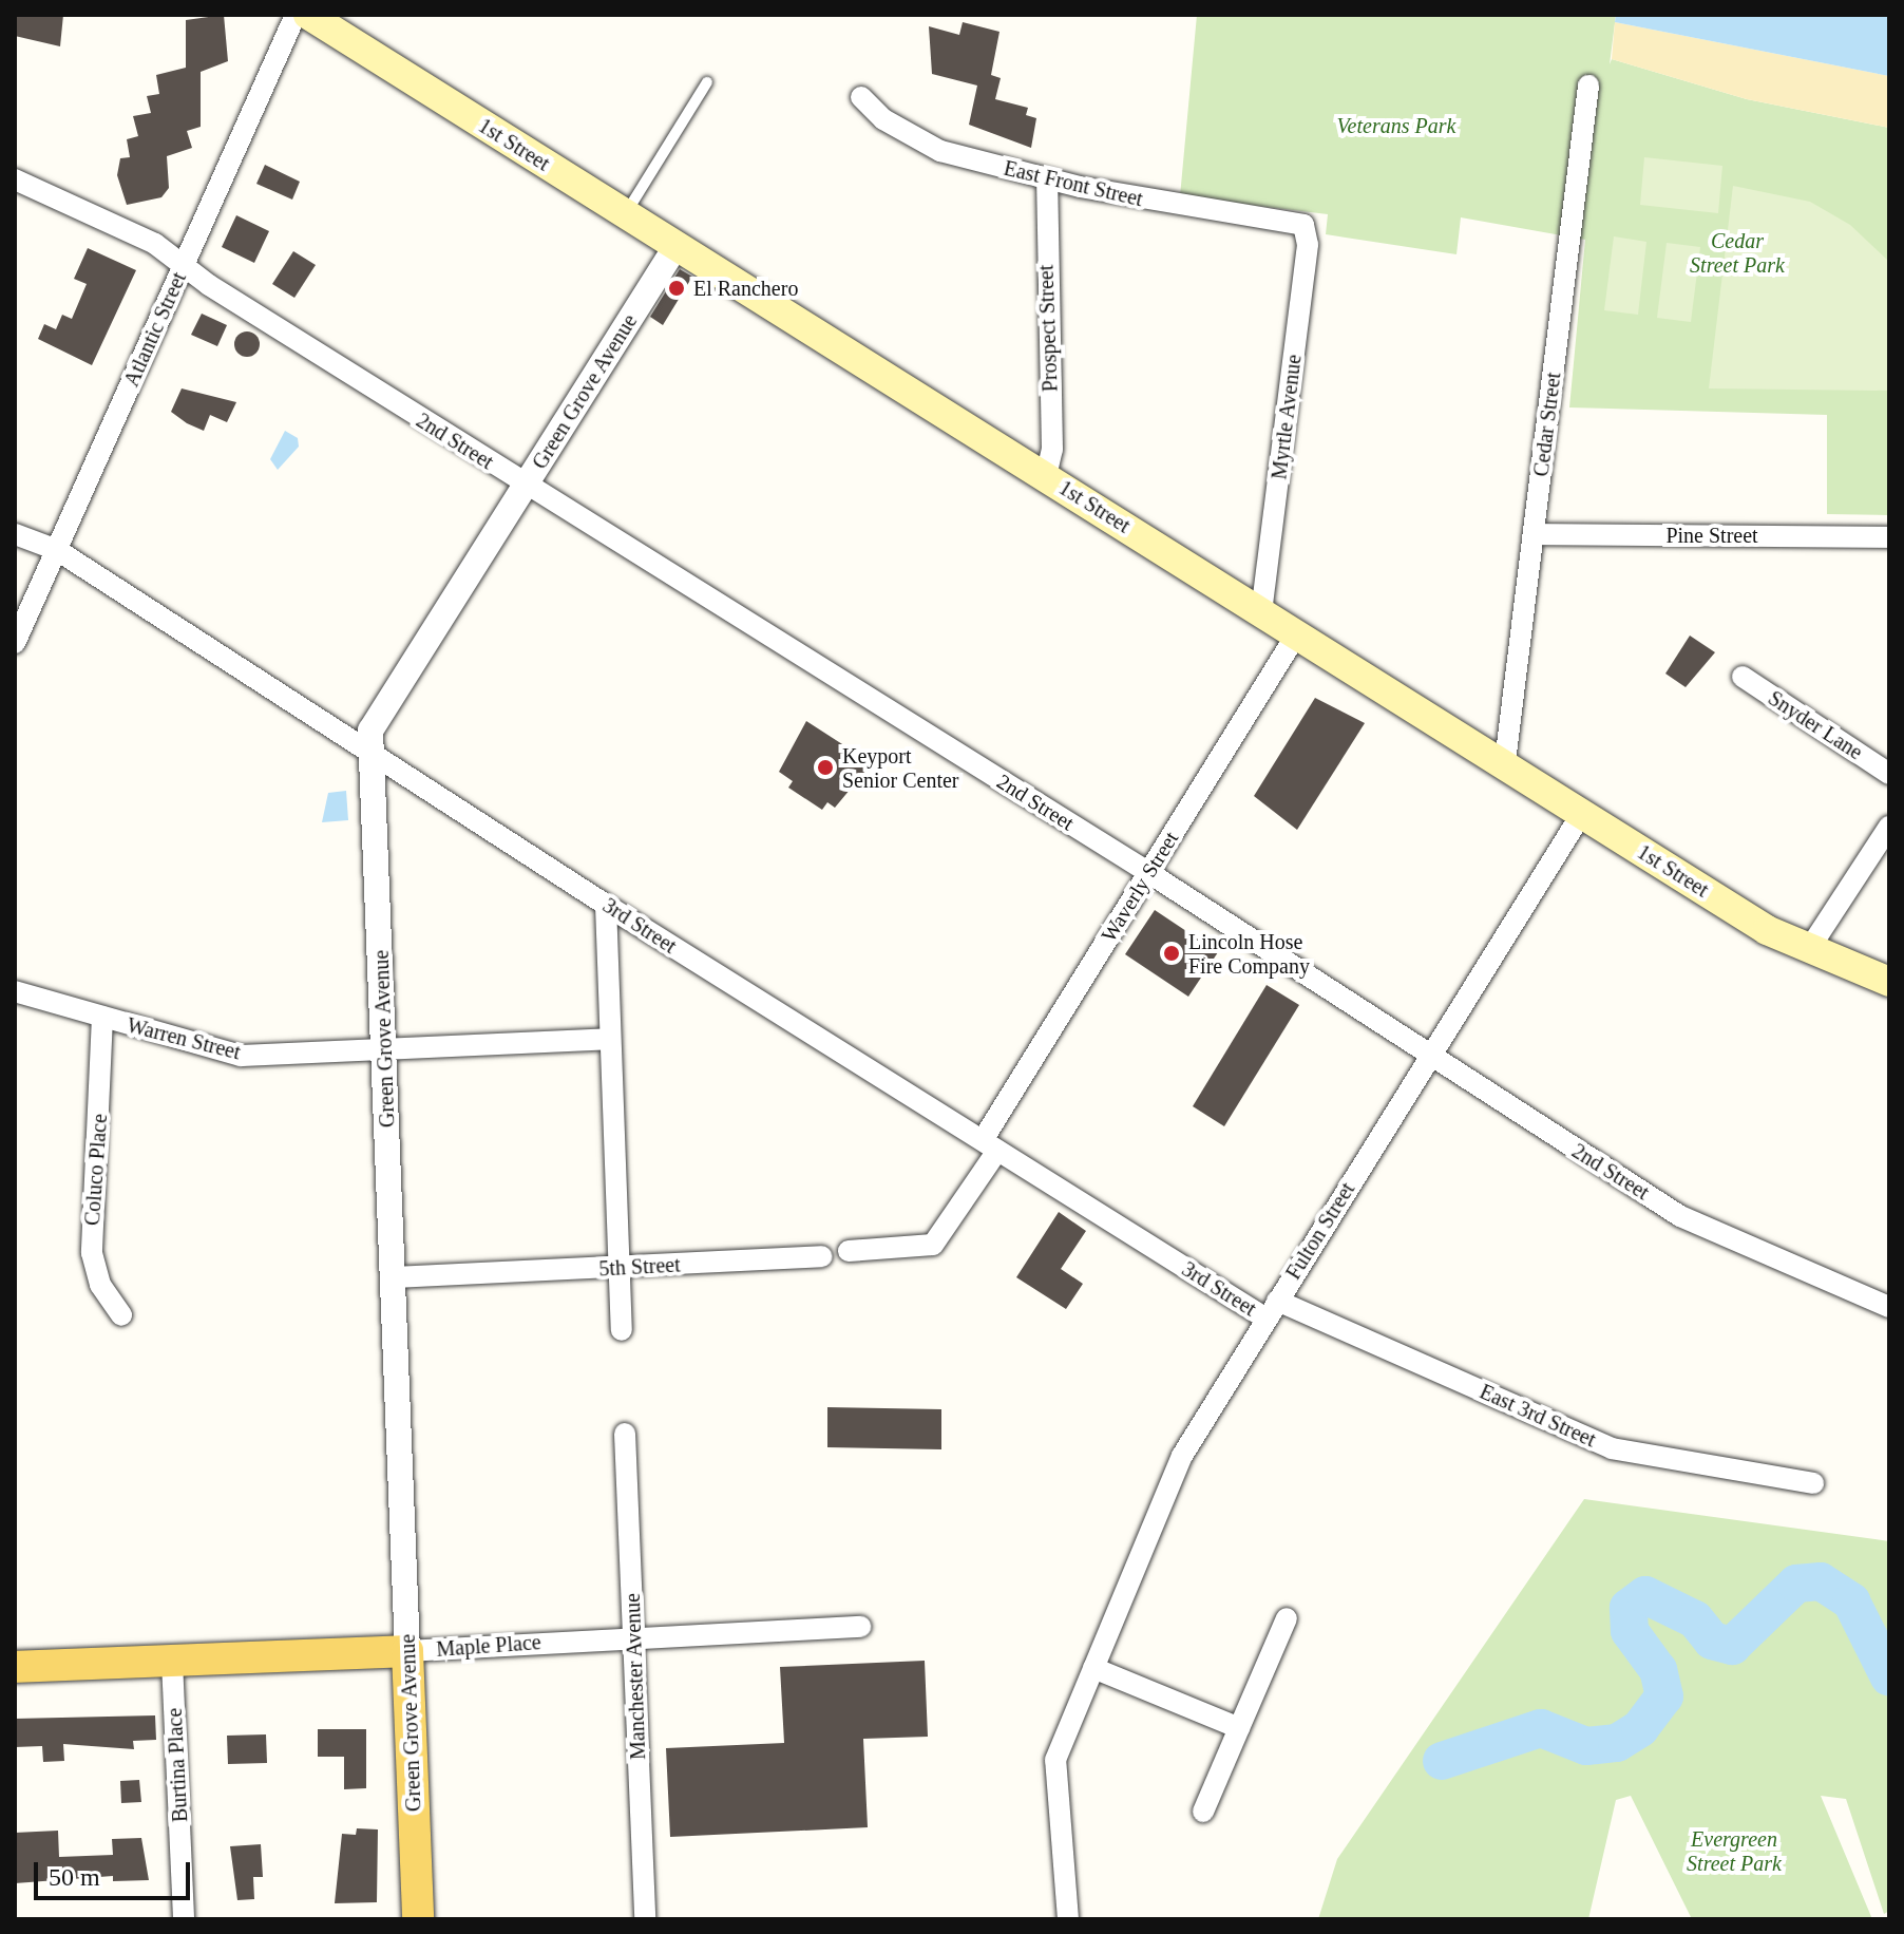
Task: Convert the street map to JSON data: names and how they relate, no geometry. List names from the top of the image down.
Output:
{
  "streets": {
    "main road": ["1st Street", "Green Grove Avenue", "Maple Place"],
    "street": [
      "East Front Street",
      "Prospect Street",
      "Atlantic Street",
      "Myrtle Avenue",
      "Cedar Street",
      "2nd Street",
      "Pine Street",
      "Snyder Lane",
      "Waverly Street",
      "3rd Street",
      "Warren Street",
      "Coluco Place",
      "Fulton Street",
      "5th Street",
      "East 3rd Street",
      "Manchester Avenue",
      "Burtina Place"
    ]
  },
  "crossings": [
    ["1st Street", "Prospect Street"],
    ["1st Street", "Green Grove Avenue"],
    ["1st Street", "Myrtle Avenue"],
    ["1st Street", "Cedar Street"],
    ["1st Street", "Waverly Street"],
    ["1st Street", "Fulton Street"],
    ["East Front Street", "Prospect Street"],
    ["East Front Street", "Myrtle Avenue"],
    ["Atlantic Street", "2nd Street"],
    ["Atlantic Street", "3rd Street"],
    ["Green Grove Avenue", "2nd Street"],
    ["Green Grove Avenue", "3rd Street"],
    ["Green Grove Avenue", "Warren Street"],
    ["Green Grove Avenue", "5th Street"],
    ["Green Grove Avenue", "Maple Place"],
    ["Cedar Street", "Pine Street"],
    ["2nd Street", "Waverly Street"],
    ["2nd Street", "Fulton Street"],
    ["Waverly Street", "3rd Street"],
    ["Waverly Street", "5th Street"],
    ["3rd Street", "Fulton Street"],
    ["3rd Street", "East 3rd Street"],
    ["Warren Street", "Coluco Place"],
    ["Fulton Street", "East 3rd Street"],
    ["Maple Place", "Manchester Avenue"],
    ["Maple Place", "Burtina Place"]
  ],
  "parks": ["Veterans Park", "Cedar Street Park", "Evergreen Street Park"],
  "places": ["El Ranchero", "Keyport Senior Center", "Lincoln Hose Fire Company"],
  "scale_bar": "50 m"
}
